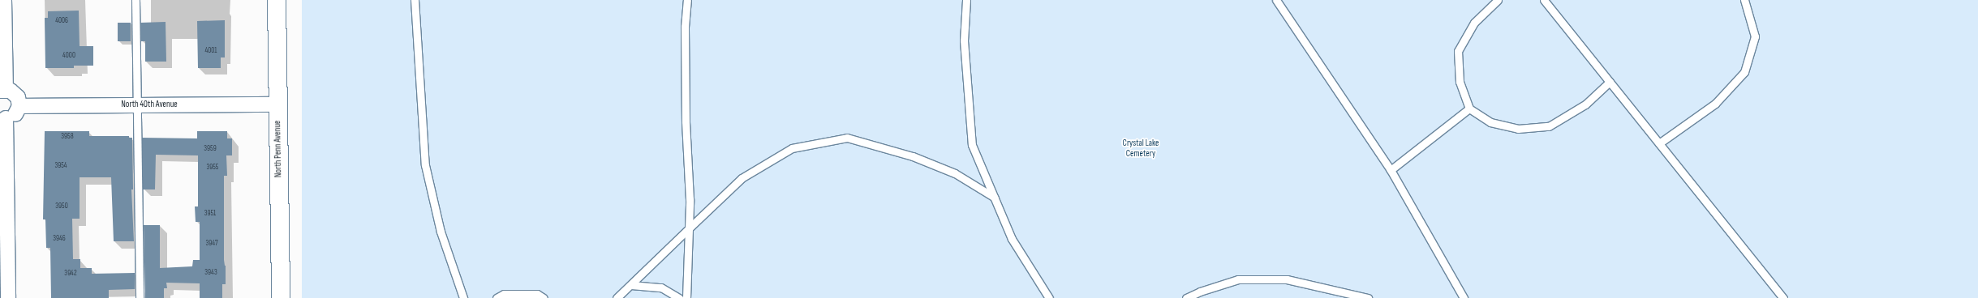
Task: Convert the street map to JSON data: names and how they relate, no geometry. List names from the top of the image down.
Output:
{
  "streets": {
    "main road": ["North Penn Avenue"],
    "street": ["North 40th Avenue"]
  },
  "crossings": [
    ["North 40th Avenue", "North Penn Avenue"]
  ],
  "parks": ["Crystal Lake Cemetery"],
  "house_numbers": [
    "4006",
    "4001",
    "4000",
    "3958",
    "3959",
    "3954",
    "3955",
    "3950",
    "3951",
    "3946",
    "3947",
    "3943",
    "3942"
  ]
}
